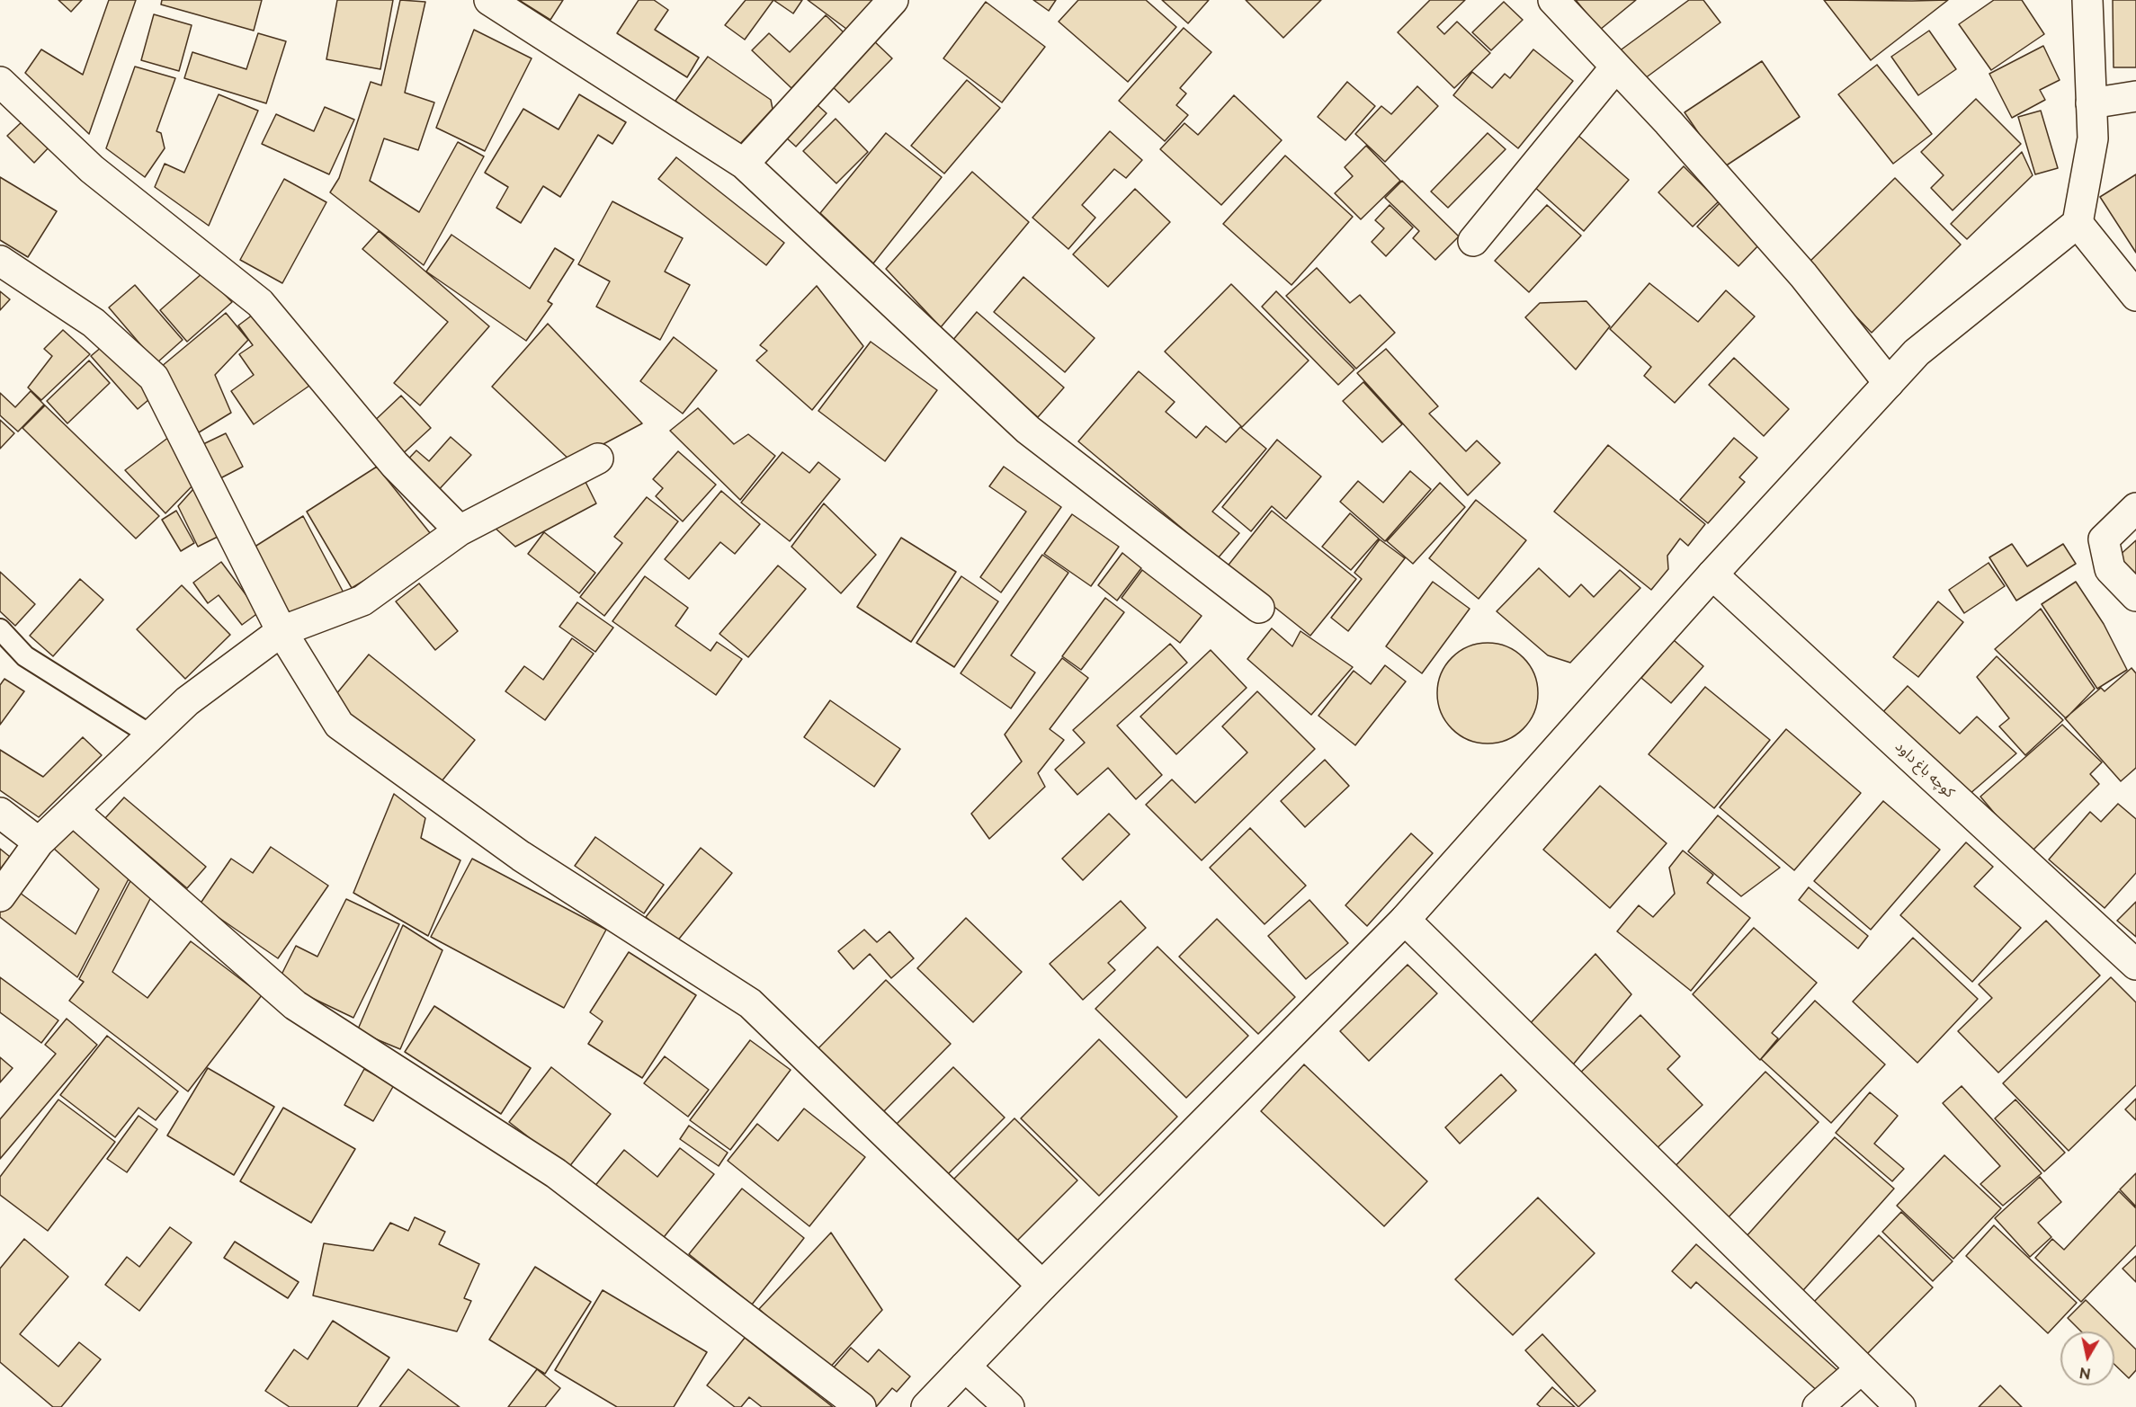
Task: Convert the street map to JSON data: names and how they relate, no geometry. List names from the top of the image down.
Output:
{
  "streets": {
    "street": ["کوچه باغ داود"]
  },
  "north": "bottom"
}
